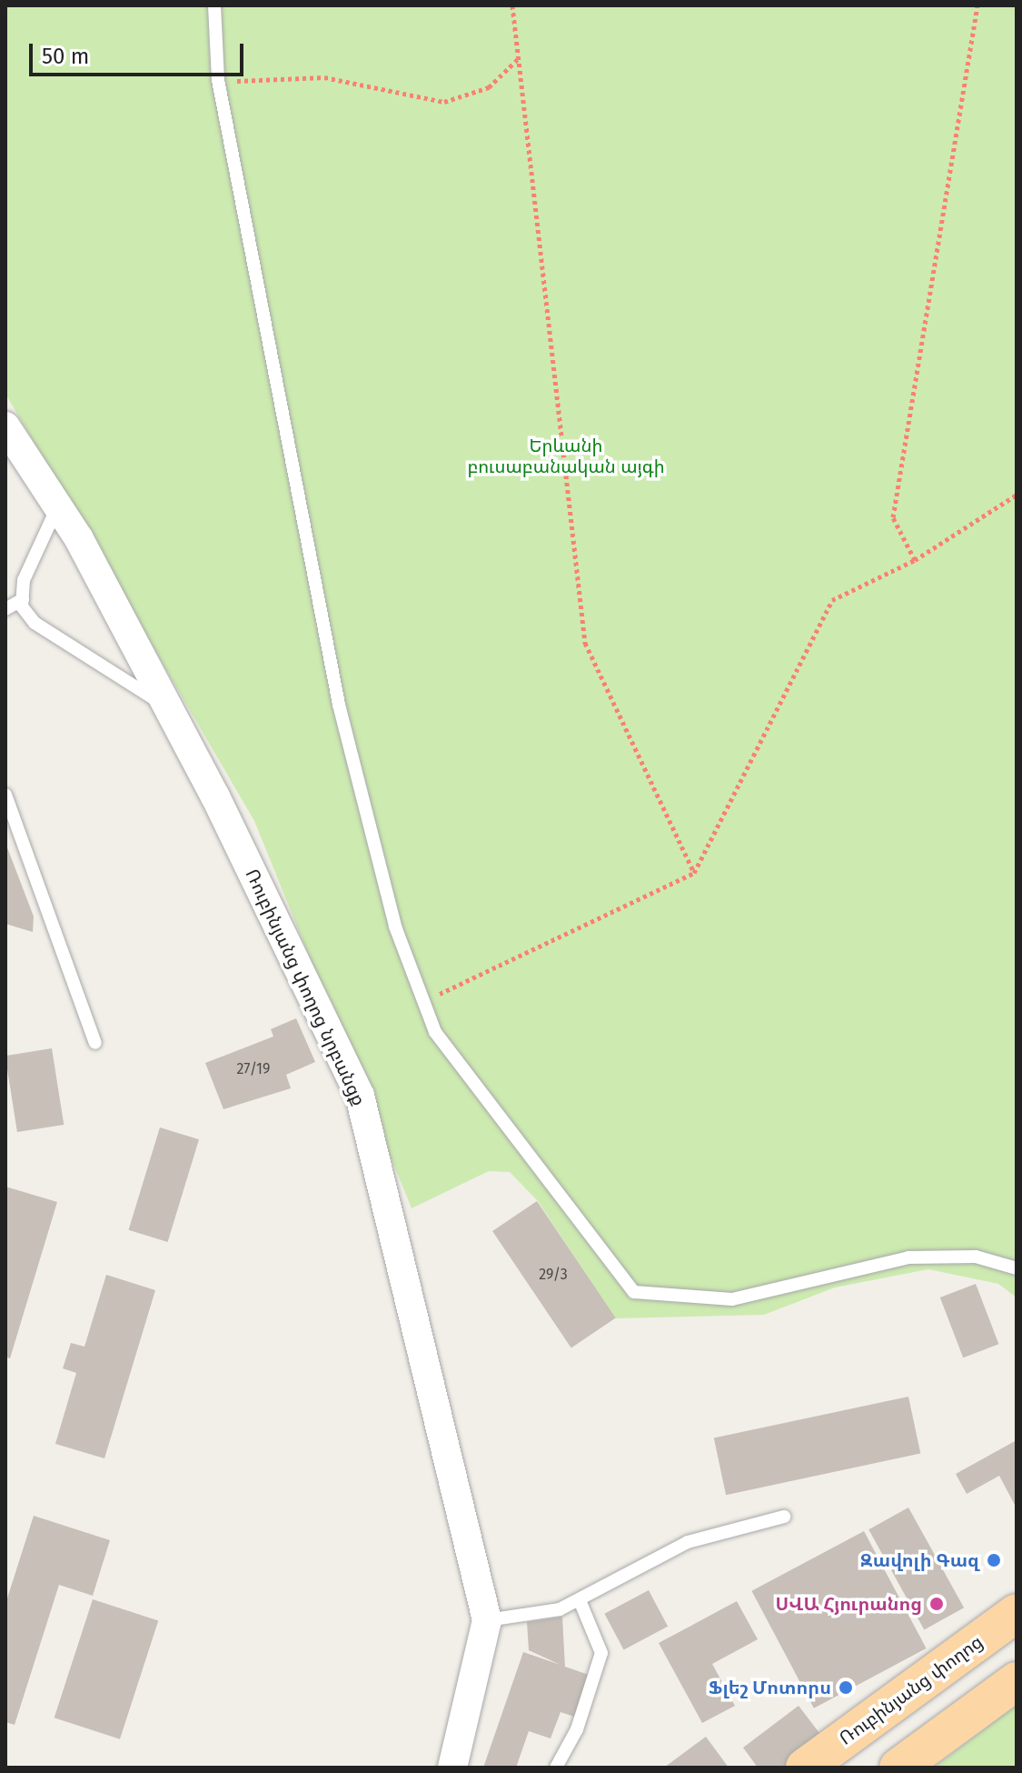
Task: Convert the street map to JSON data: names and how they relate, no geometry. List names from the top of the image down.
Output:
{
  "streets": {
    "main road": ["Ռուբինյանց փողոց"],
    "street": ["Ռուբինյանց փողոց նրբանցք"]
  },
  "parks": ["Երևանի բուսաբանական այգի"],
  "places": ["Զավոլի Գազ", "ՍՎԱ Հյուրանոց", "Ֆլեշ Մոտորս"],
  "house_numbers": ["27/19", "29/3"],
  "scale_bar": "50 m"
}
